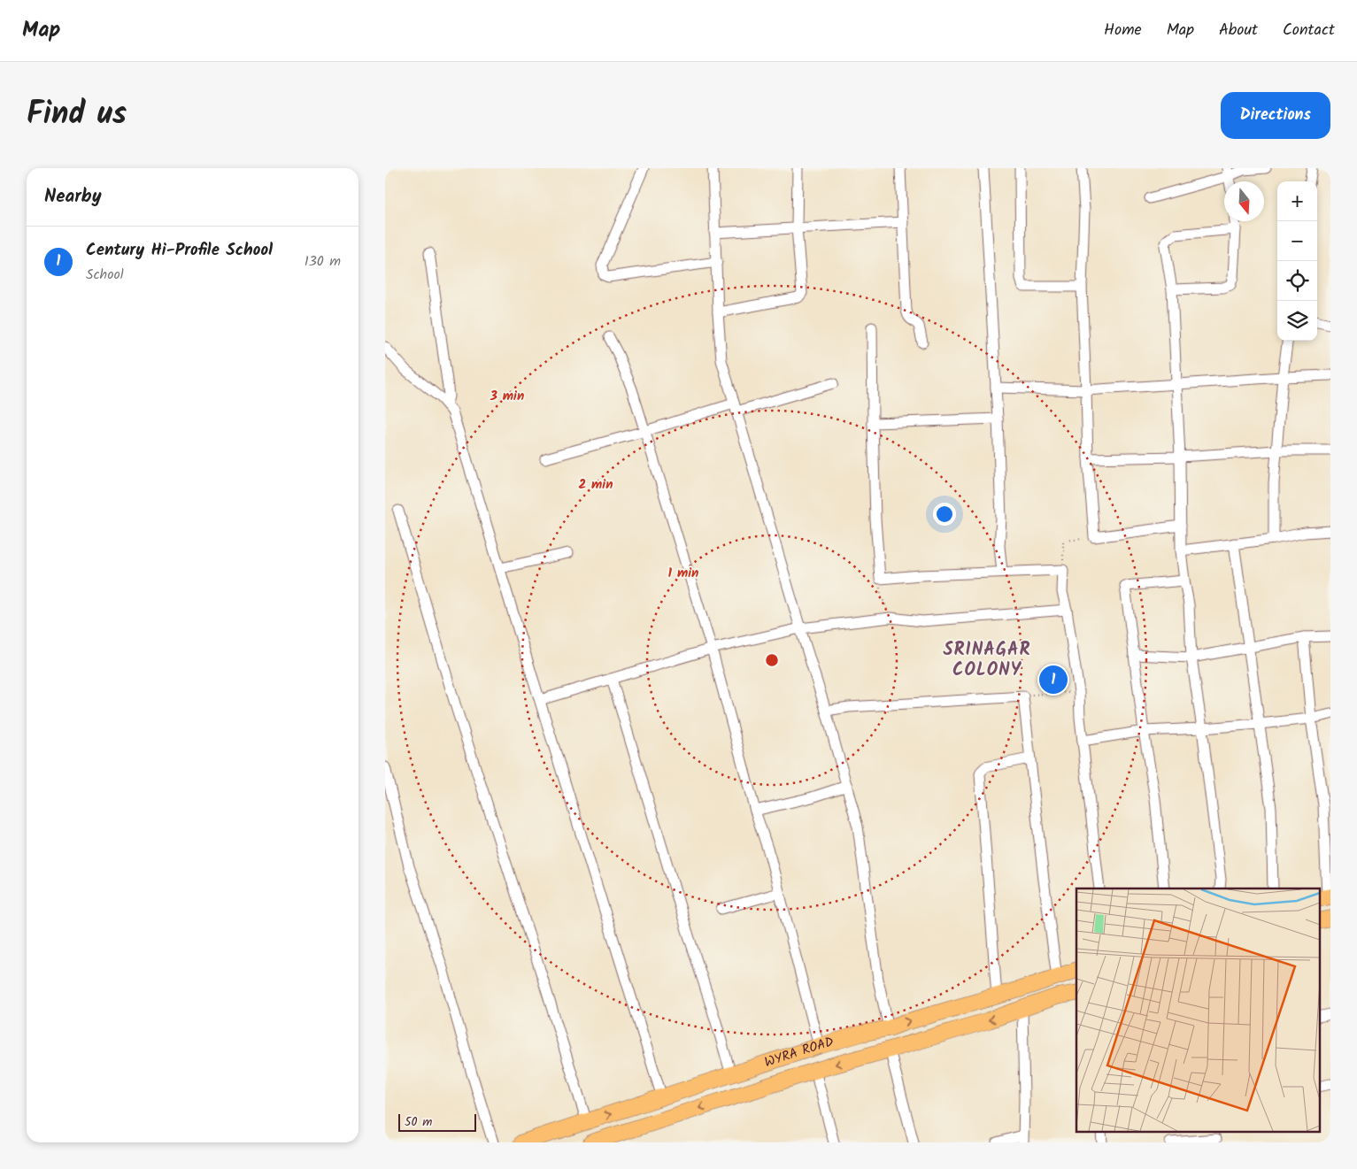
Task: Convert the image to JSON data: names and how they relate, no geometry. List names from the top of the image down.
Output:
{
  "streets": {
    "main road": ["WYRA ROAD"]
  },
  "districts": ["SRINAGAR COLONY"],
  "scale_bar": "50 m",
  "north": "bottom",
  "page": {
    "header": "Map",
    "nav": [
      "Home",
      "Map",
      "About",
      "Contact"
    ],
    "title": "Find us",
    "buttons": "Directions",
    "heading": "Nearby",
    "map_buttons": ["+", "−"],
    "list": [
      {
        "mark": "1",
        "name": "Century Hi-Profile School",
        "note": "School",
        "value": "130 m"
      }
    ],
    "pins": "1",
    "scale": "50 m"
  },
  "rings": ["3 min", "2 min", "1 min"]
}
